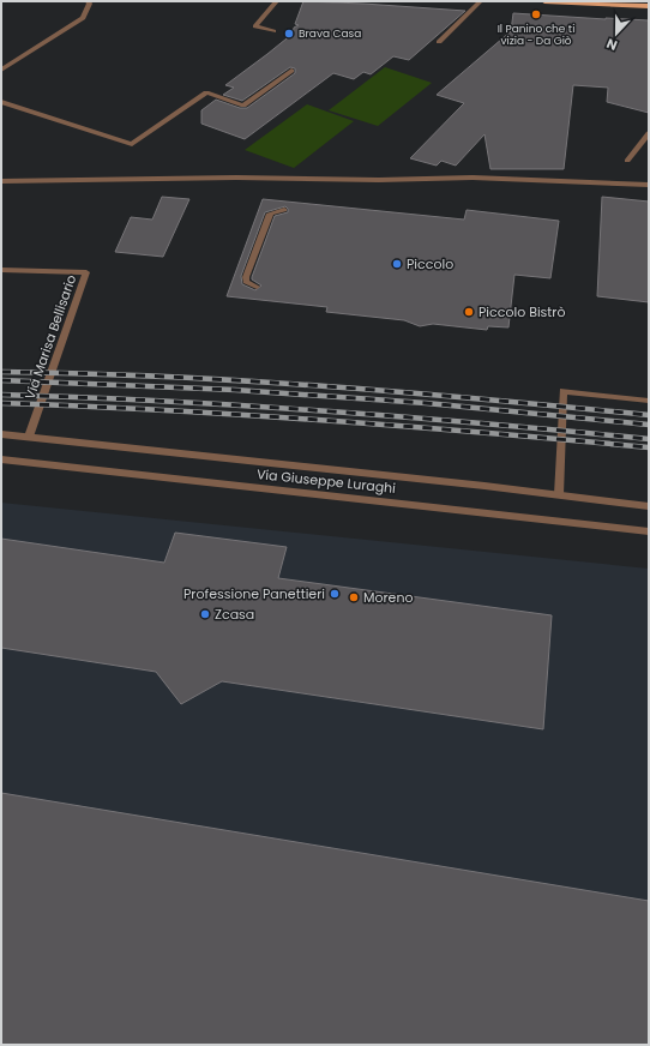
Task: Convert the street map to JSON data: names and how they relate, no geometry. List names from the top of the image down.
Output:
{
  "streets": {
    "street": ["Via Marisa Bellisario", "Via Giuseppe Luraghi"]
  },
  "crossings": [
    ["Via Marisa Bellisario", "Via Giuseppe Luraghi"]
  ],
  "places": [
    "Il Panino che ti vizia - Da Giò",
    "Brava Casa",
    "Piccolo",
    "Piccolo Bistrò",
    "Professione Panettieri",
    "Moreno",
    "Zcasa"
  ],
  "north": "bottom"
}
